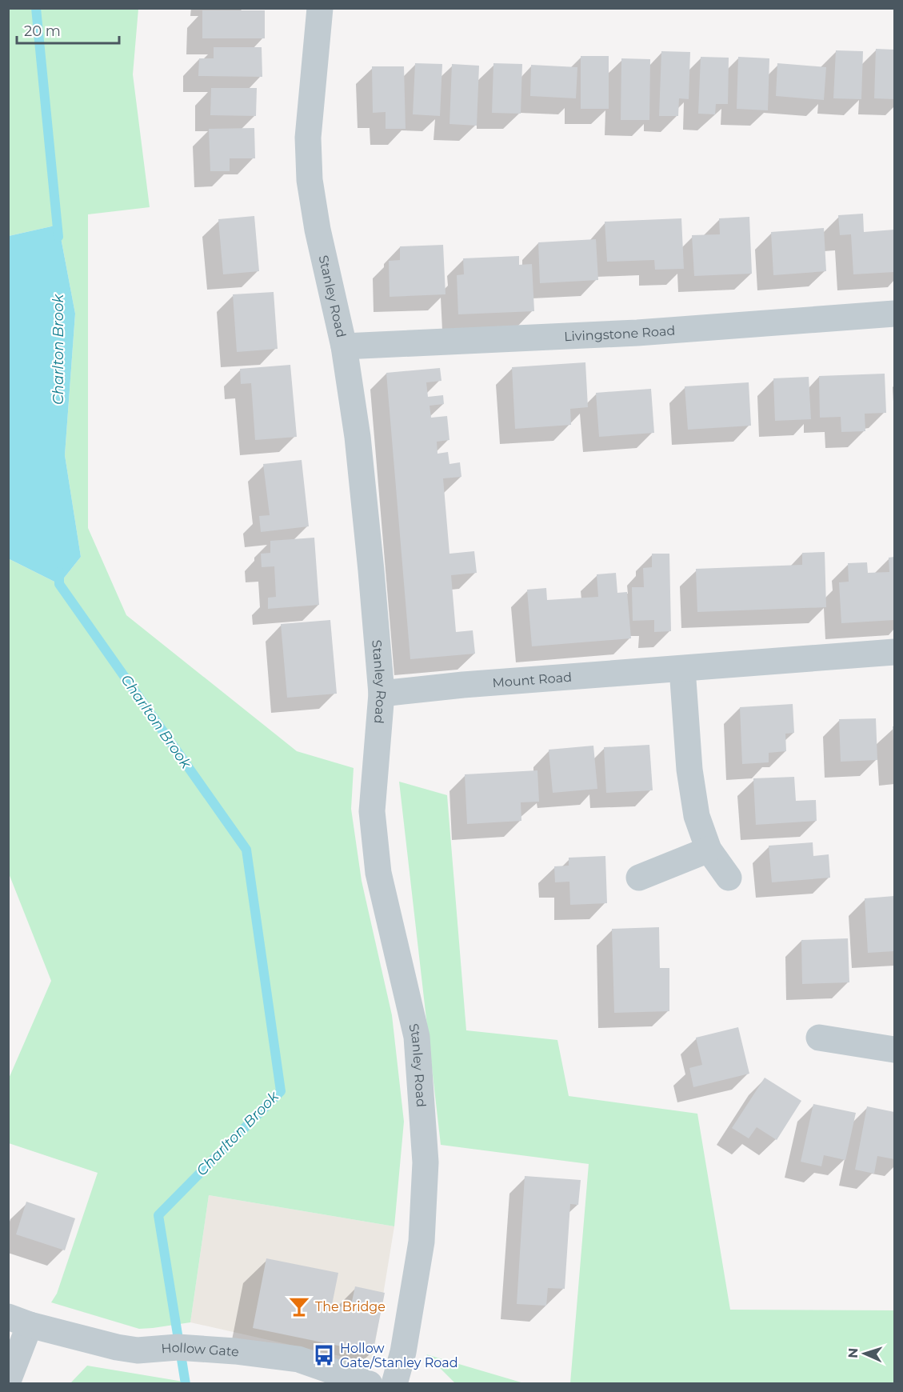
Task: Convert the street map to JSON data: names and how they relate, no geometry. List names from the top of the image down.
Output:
{
  "streets": {
    "street": [
      "Stanley Road",
      "Livingstone Road",
      "Mount Road",
      "Hollow Gate"
    ]
  },
  "crossings": [
    ["Stanley Road", "Livingstone Road"],
    ["Stanley Road", "Mount Road"]
  ],
  "water": ["Charlton Brook"],
  "places": {
    "bar": ["The Bridge"],
    "bus stop": ["Hollow Gate/Stanley Road"]
  },
  "scale_bar": "20 m",
  "north": "left"
}
